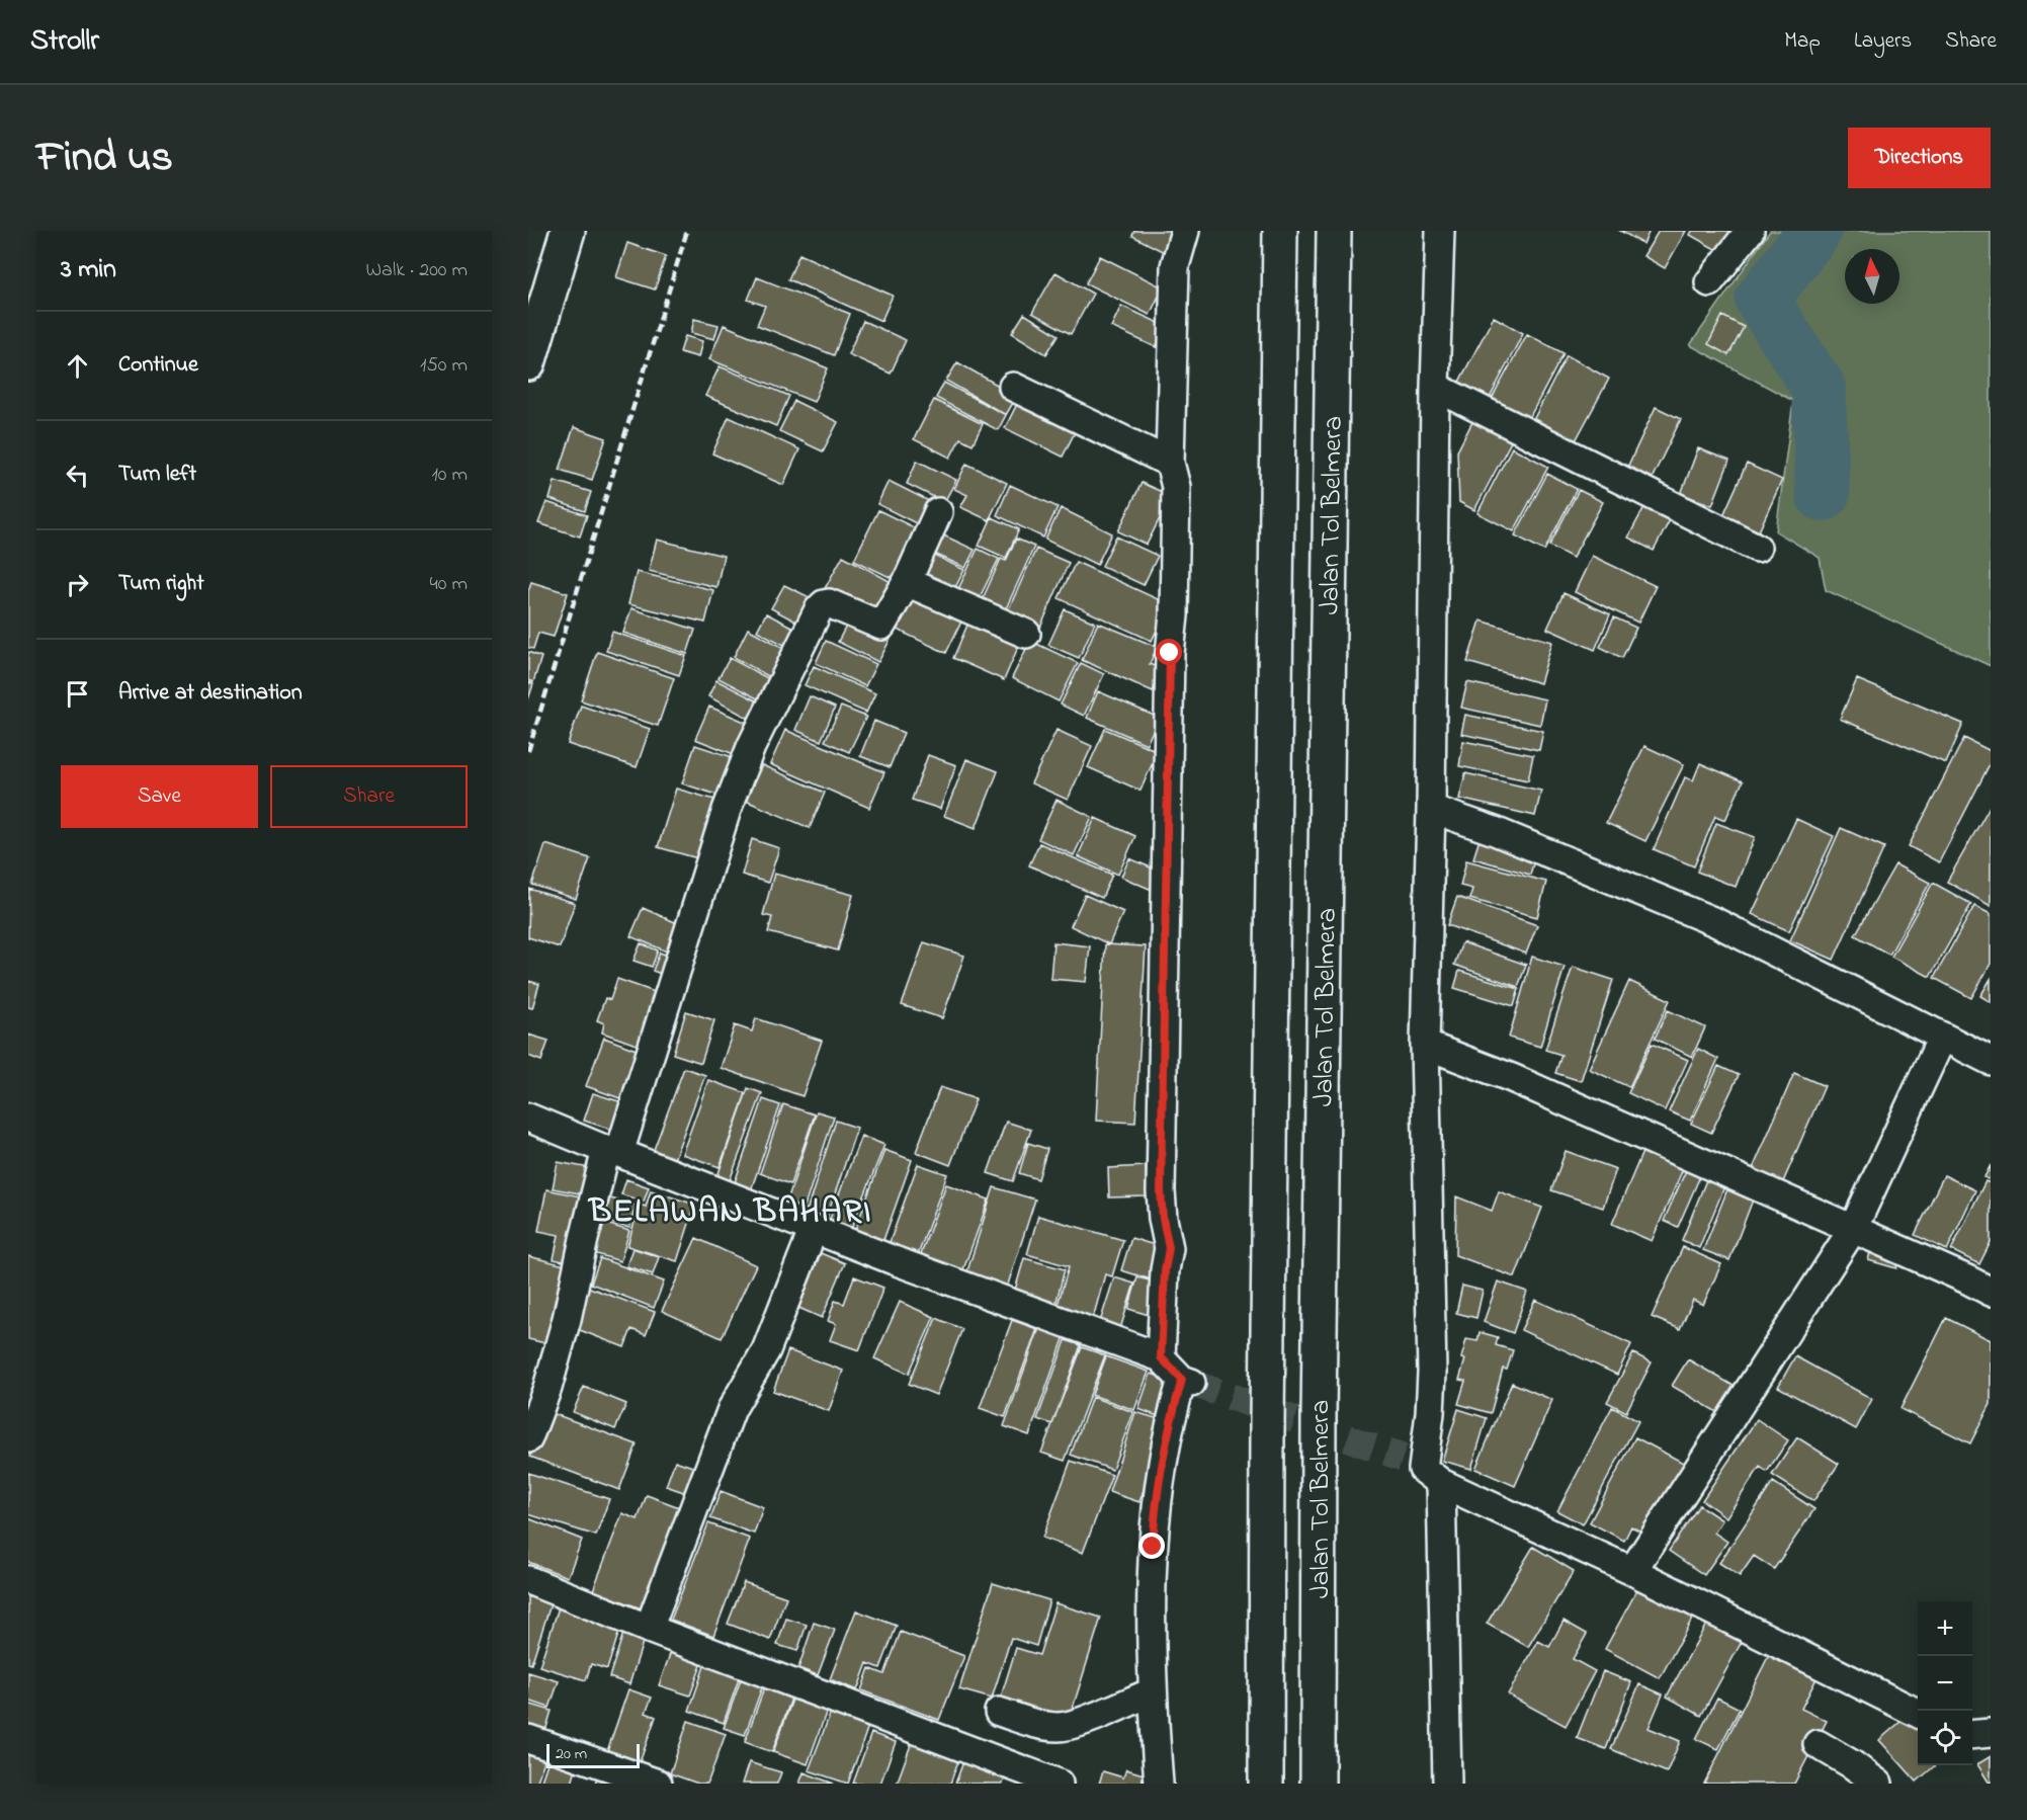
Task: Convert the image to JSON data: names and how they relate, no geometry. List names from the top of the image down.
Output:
{
  "streets": {
    "highway": ["Jalan Tol Belmera"]
  },
  "districts": ["BELAWAN BAHARI"],
  "scale_bar": "20 m",
  "north": "top",
  "page": {
    "header": "Strollr",
    "nav": ["Map", "Layers", "Share"],
    "title": "Find us",
    "buttons": [
      "Directions",
      ["Save", "Share"]
    ],
    "heading": ["3 min", "Walk · 200 m"],
    "list": [
      ["Continue", "150 m"],
      ["Turn left", "10 m"],
      ["Turn right", "40 m"],
      "Arrive at destination"
    ],
    "map_buttons": ["+", "−"],
    "scale": "20 m"
  }
}
